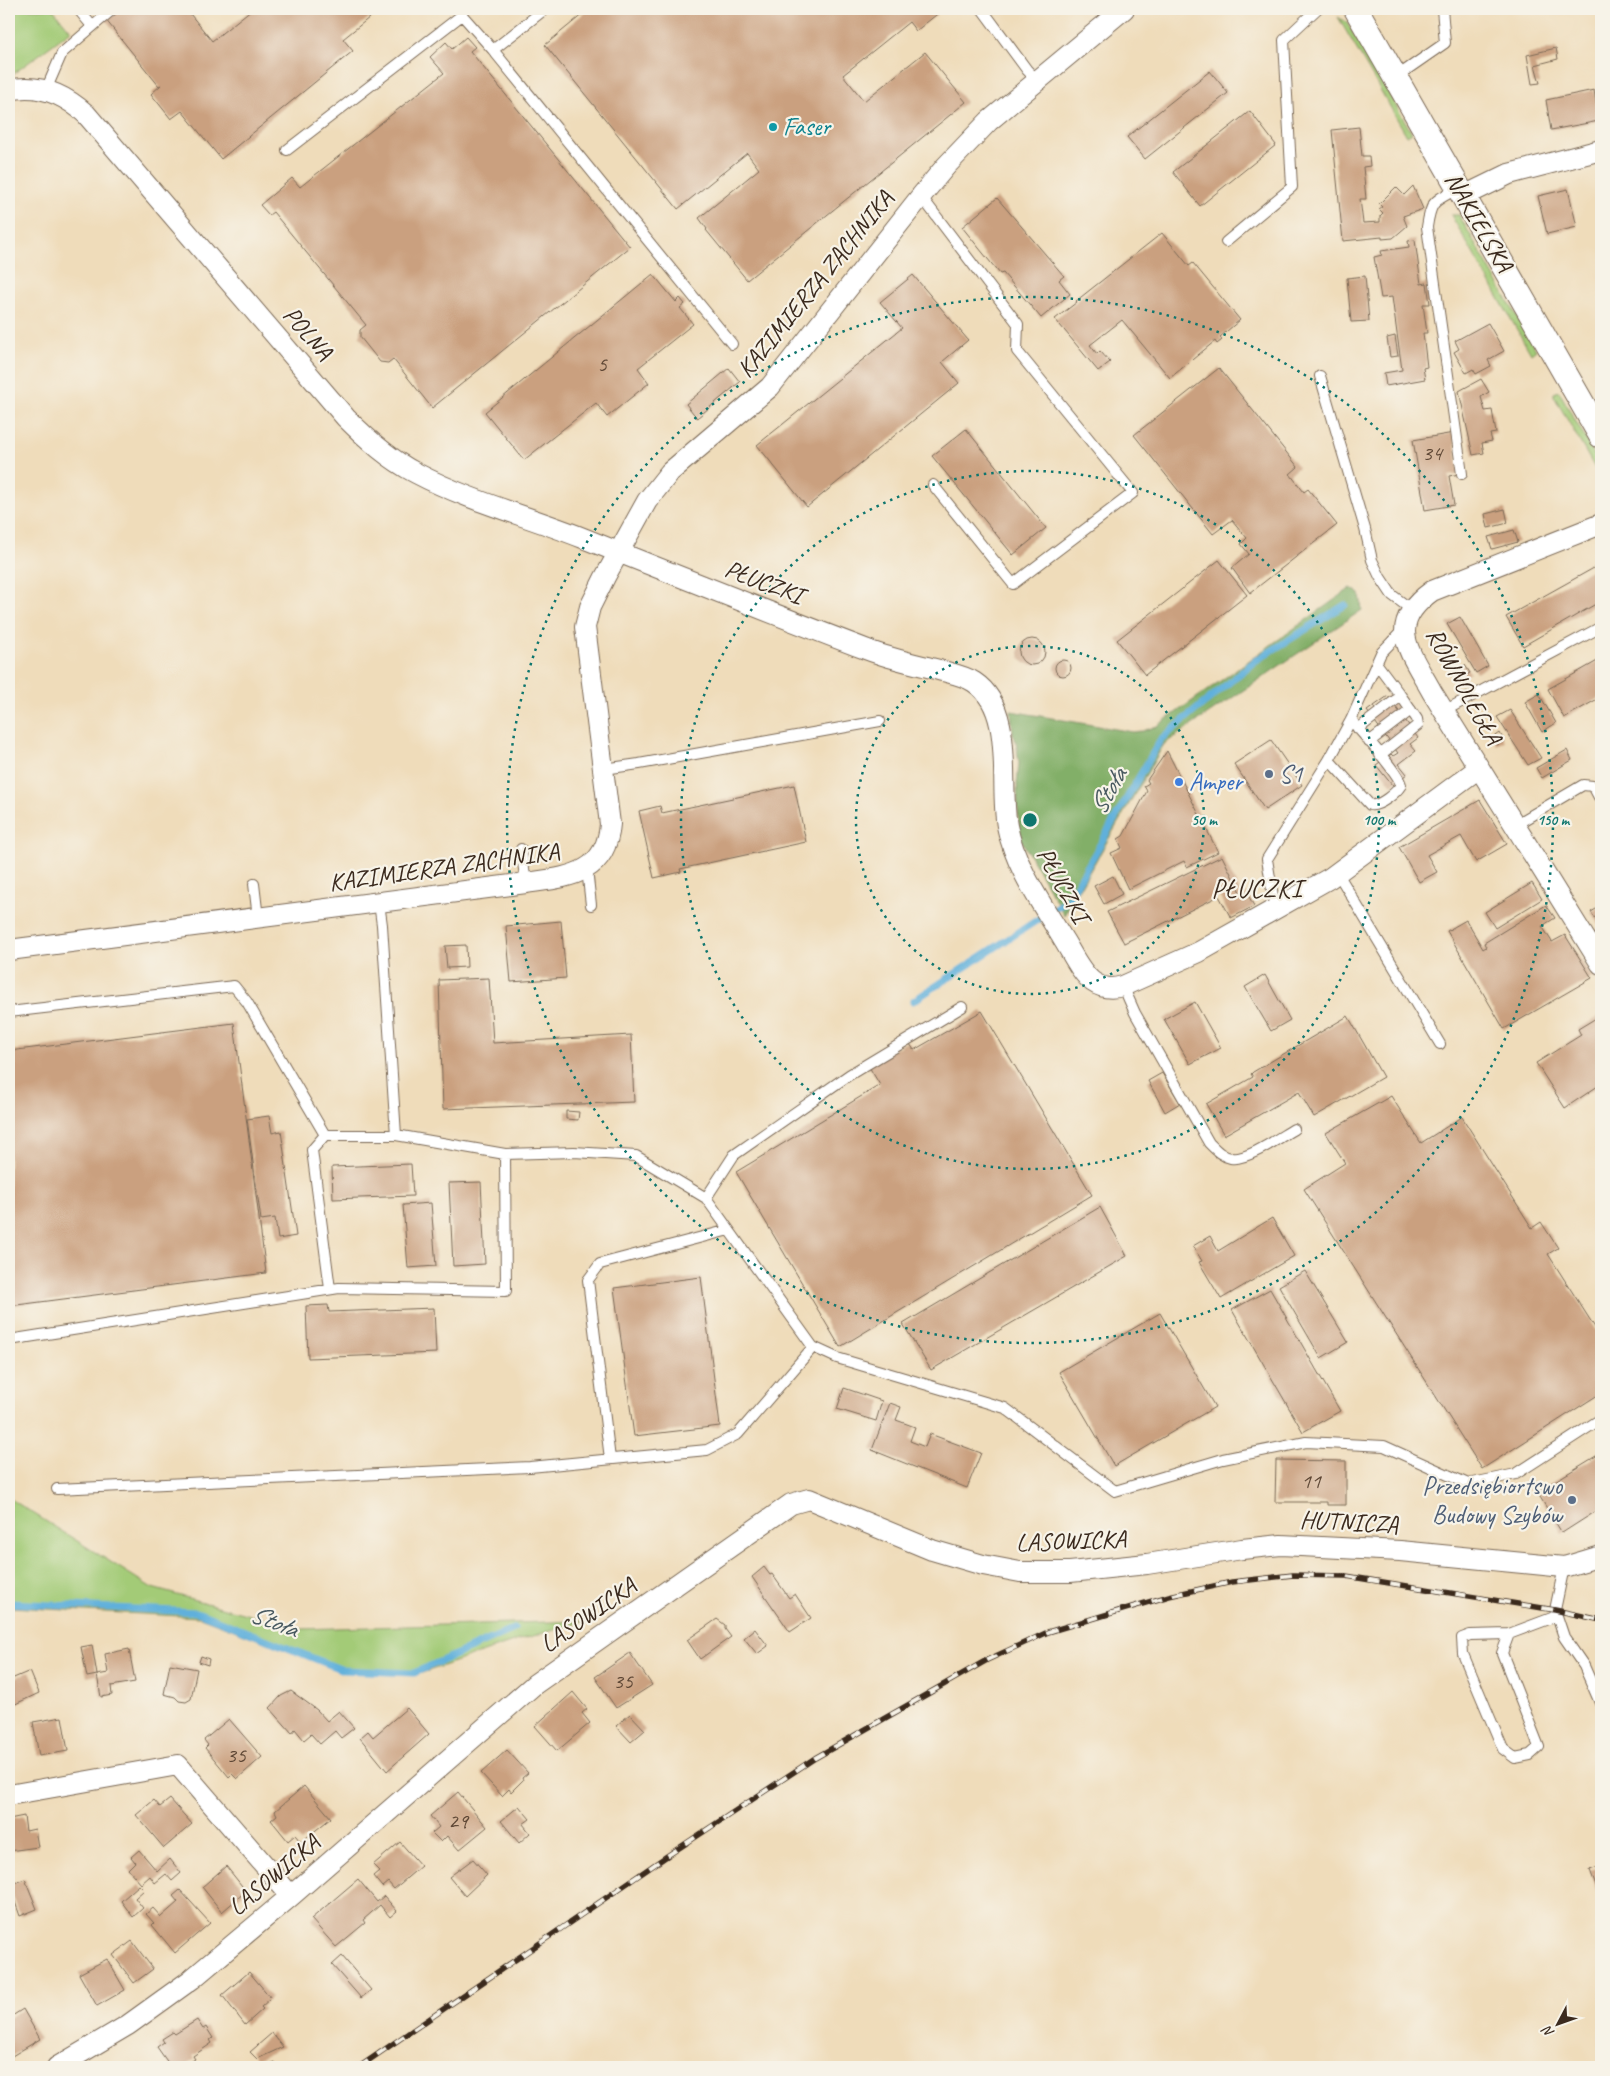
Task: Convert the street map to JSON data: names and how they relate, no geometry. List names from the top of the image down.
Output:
{
  "streets": {
    "street": [
      "NAKIELSKA",
      "KAZIMIERZA ZACHNIKA",
      "POLNA",
      "PŁUCZKI",
      "RÓWNOLEGŁA",
      "HUTNICZA",
      "LASOWICKA"
    ]
  },
  "crossings": [
    ["KAZIMIERZA ZACHNIKA", "POLNA"],
    ["KAZIMIERZA ZACHNIKA", "PŁUCZKI"],
    ["POLNA", "PŁUCZKI"],
    ["PŁUCZKI", "RÓWNOLEGŁA"],
    ["HUTNICZA", "LASOWICKA"]
  ],
  "districts": ["PŁUCZKI"],
  "water": ["Stoła"],
  "places": [
    "Faser",
    "S1",
    "Amper",
    "Przedsiębiortswo Budowy Szybów"
  ],
  "house_numbers": [
    "5",
    "34",
    "11",
    "35",
    "35",
    "29"
  ],
  "north": "bottom left",
  "rings": ["50 m", "100 m", "150 m"]
}
